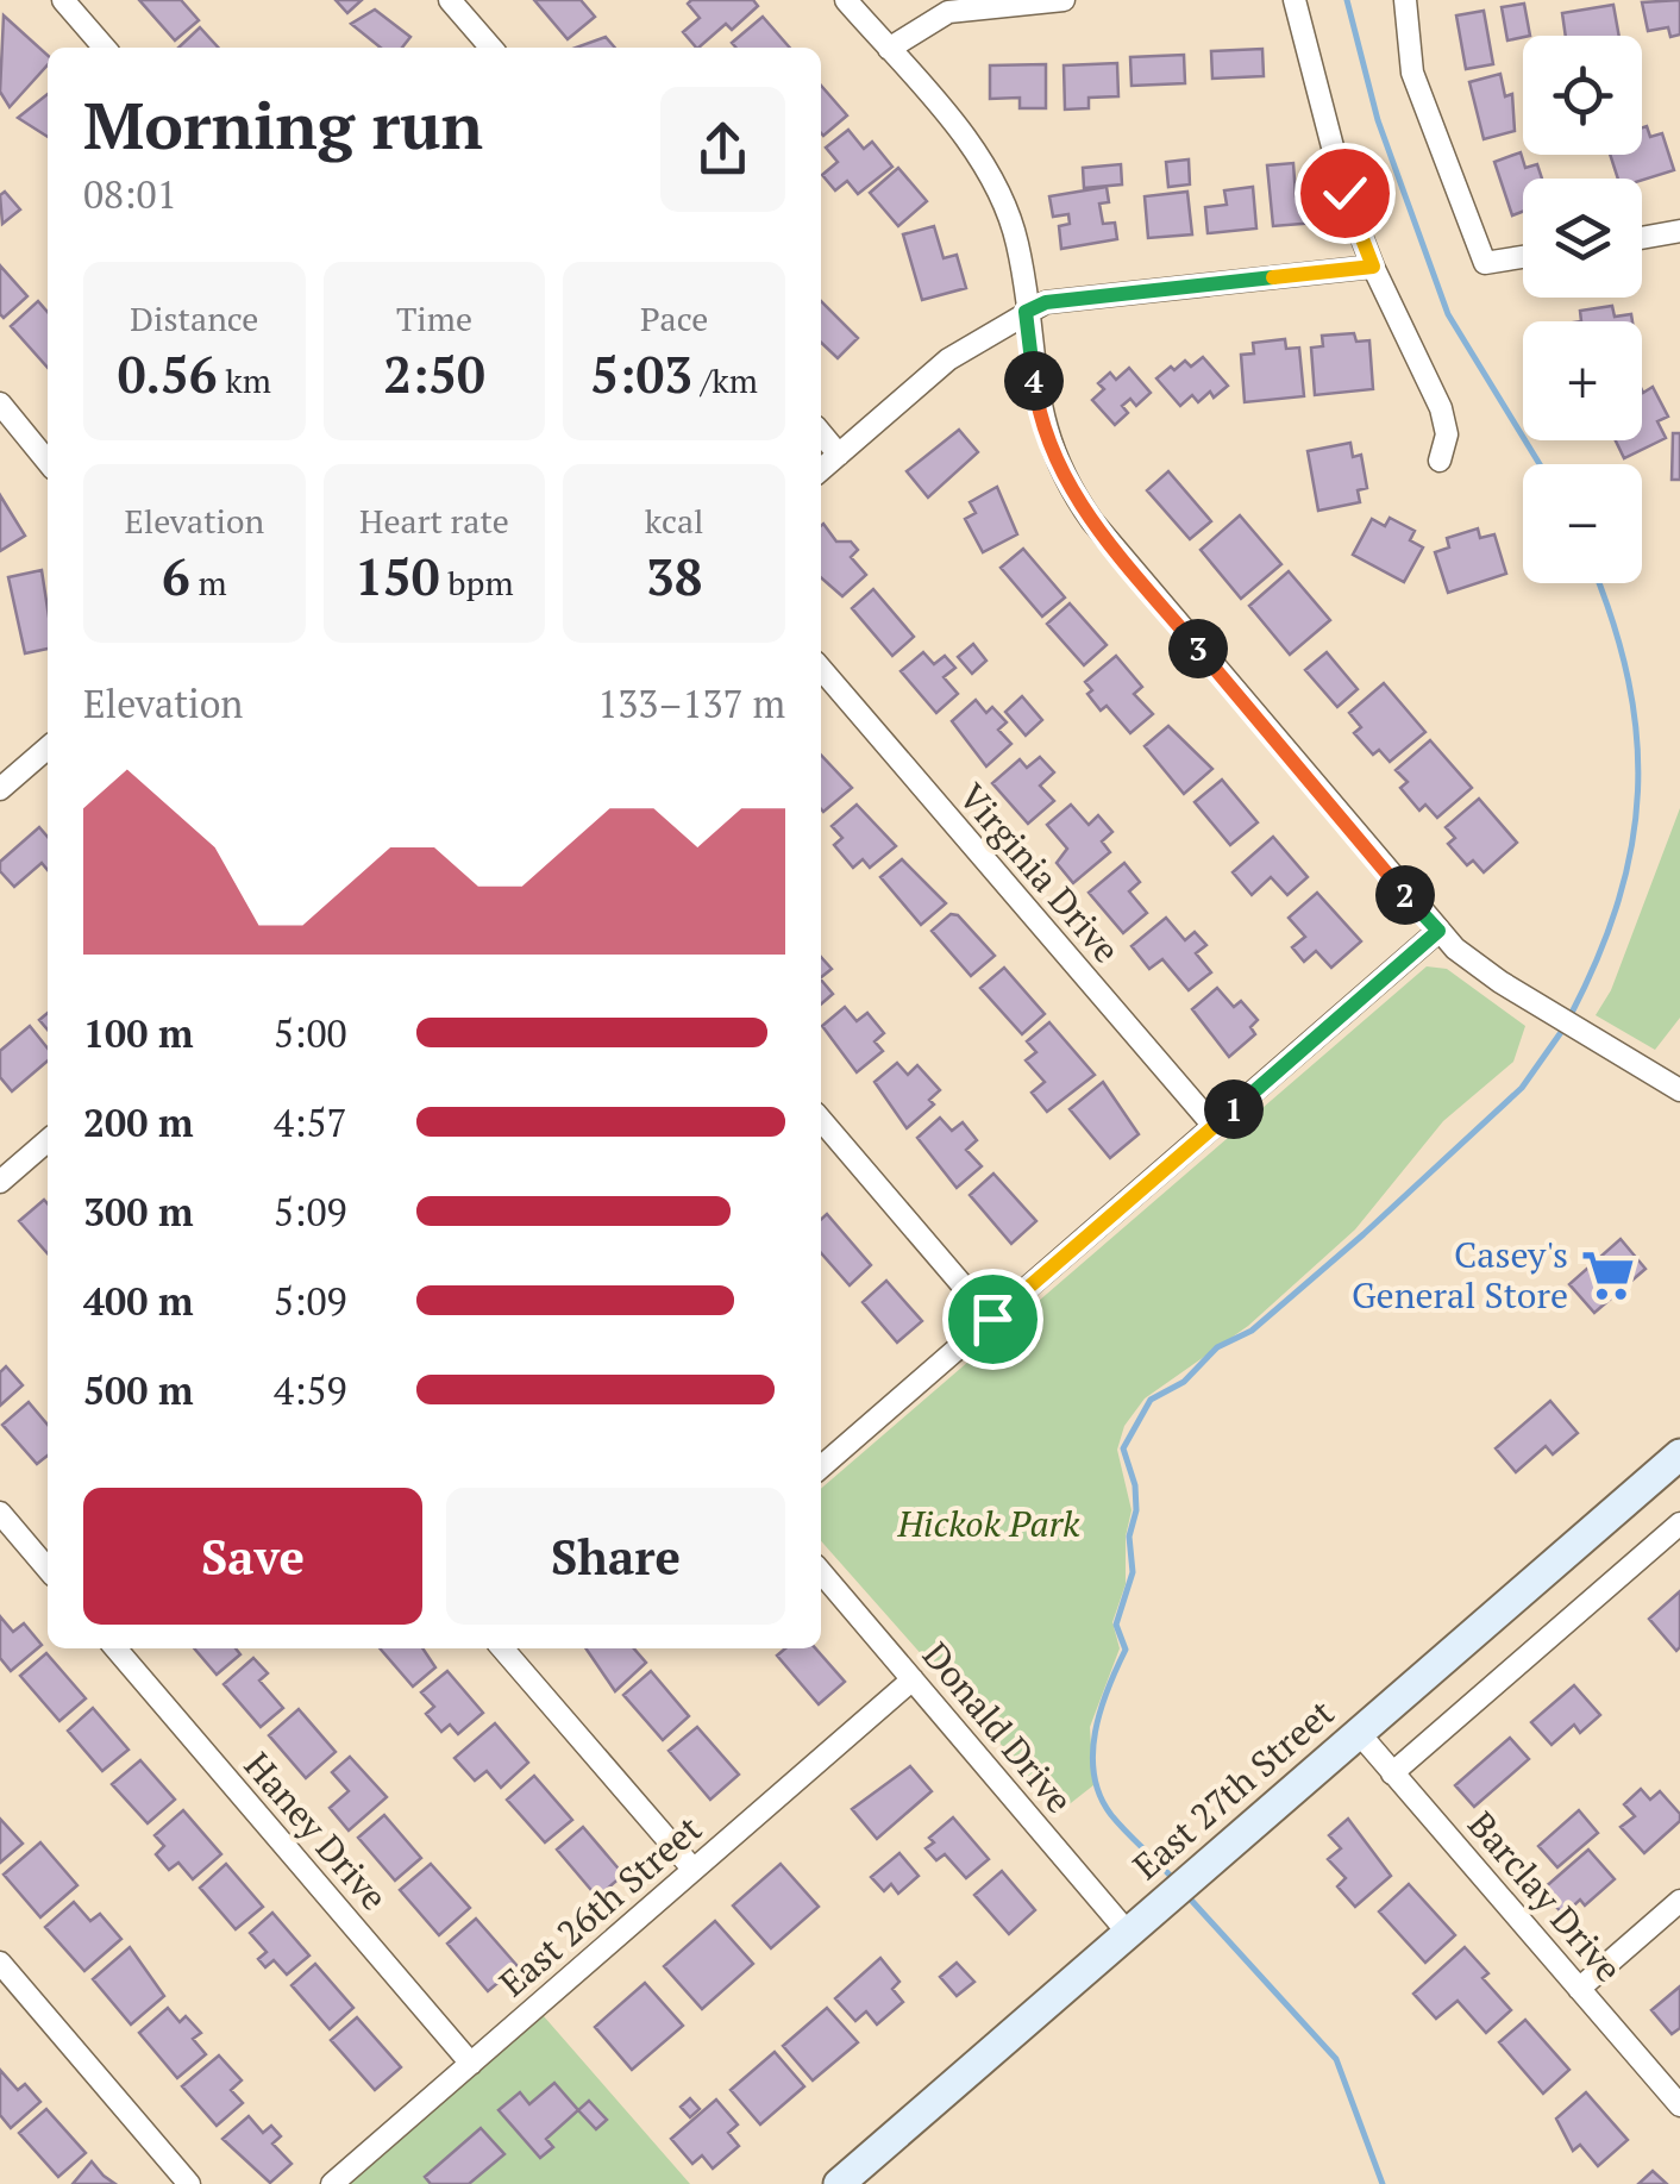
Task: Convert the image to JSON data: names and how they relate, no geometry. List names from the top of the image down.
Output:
{
  "streets": {
    "main road": ["East 27th Street"],
    "street": [
      "Virginia Drive",
      "Donald Drive",
      "Haney Drive",
      "Barclay Drive",
      "East 26th Street"
    ]
  },
  "crossings": [
    ["Donald Drive", "East 27th Street"],
    ["Donald Drive", "East 26th Street"],
    ["East 27th Street", "Barclay Drive"],
    ["Haney Drive", "East 26th Street"]
  ],
  "parks": ["Hickok Park"],
  "places": {
    "supermarket": ["Casey's General Store"]
  },
  "page": {
    "map_buttons": ["+", "−"],
    "heading": ["Morning run", "08:01"],
    "stats": [
      ["Distance", "0.56 km"],
      ["Time", "2:50"],
      ["Pace", "5:03 /km"],
      ["Elevation", "6 m"],
      ["Heart rate", "150 bpm"],
      ["kcal", "38"]
    ],
    "pins": [
      "4",
      "3",
      "2",
      "1"
    ],
    "chart": ["Elevation", "133–137 m"],
    "list": [
      {
        "name": "100 m",
        "note": "5:00"
      },
      {
        "name": "200 m",
        "note": "4:57"
      },
      {
        "name": "300 m",
        "note": "5:09"
      },
      {
        "name": "400 m",
        "note": "5:09"
      },
      {
        "name": "500 m",
        "note": "4:59"
      }
    ],
    "buttons": ["Save", "Share"]
  }
}
